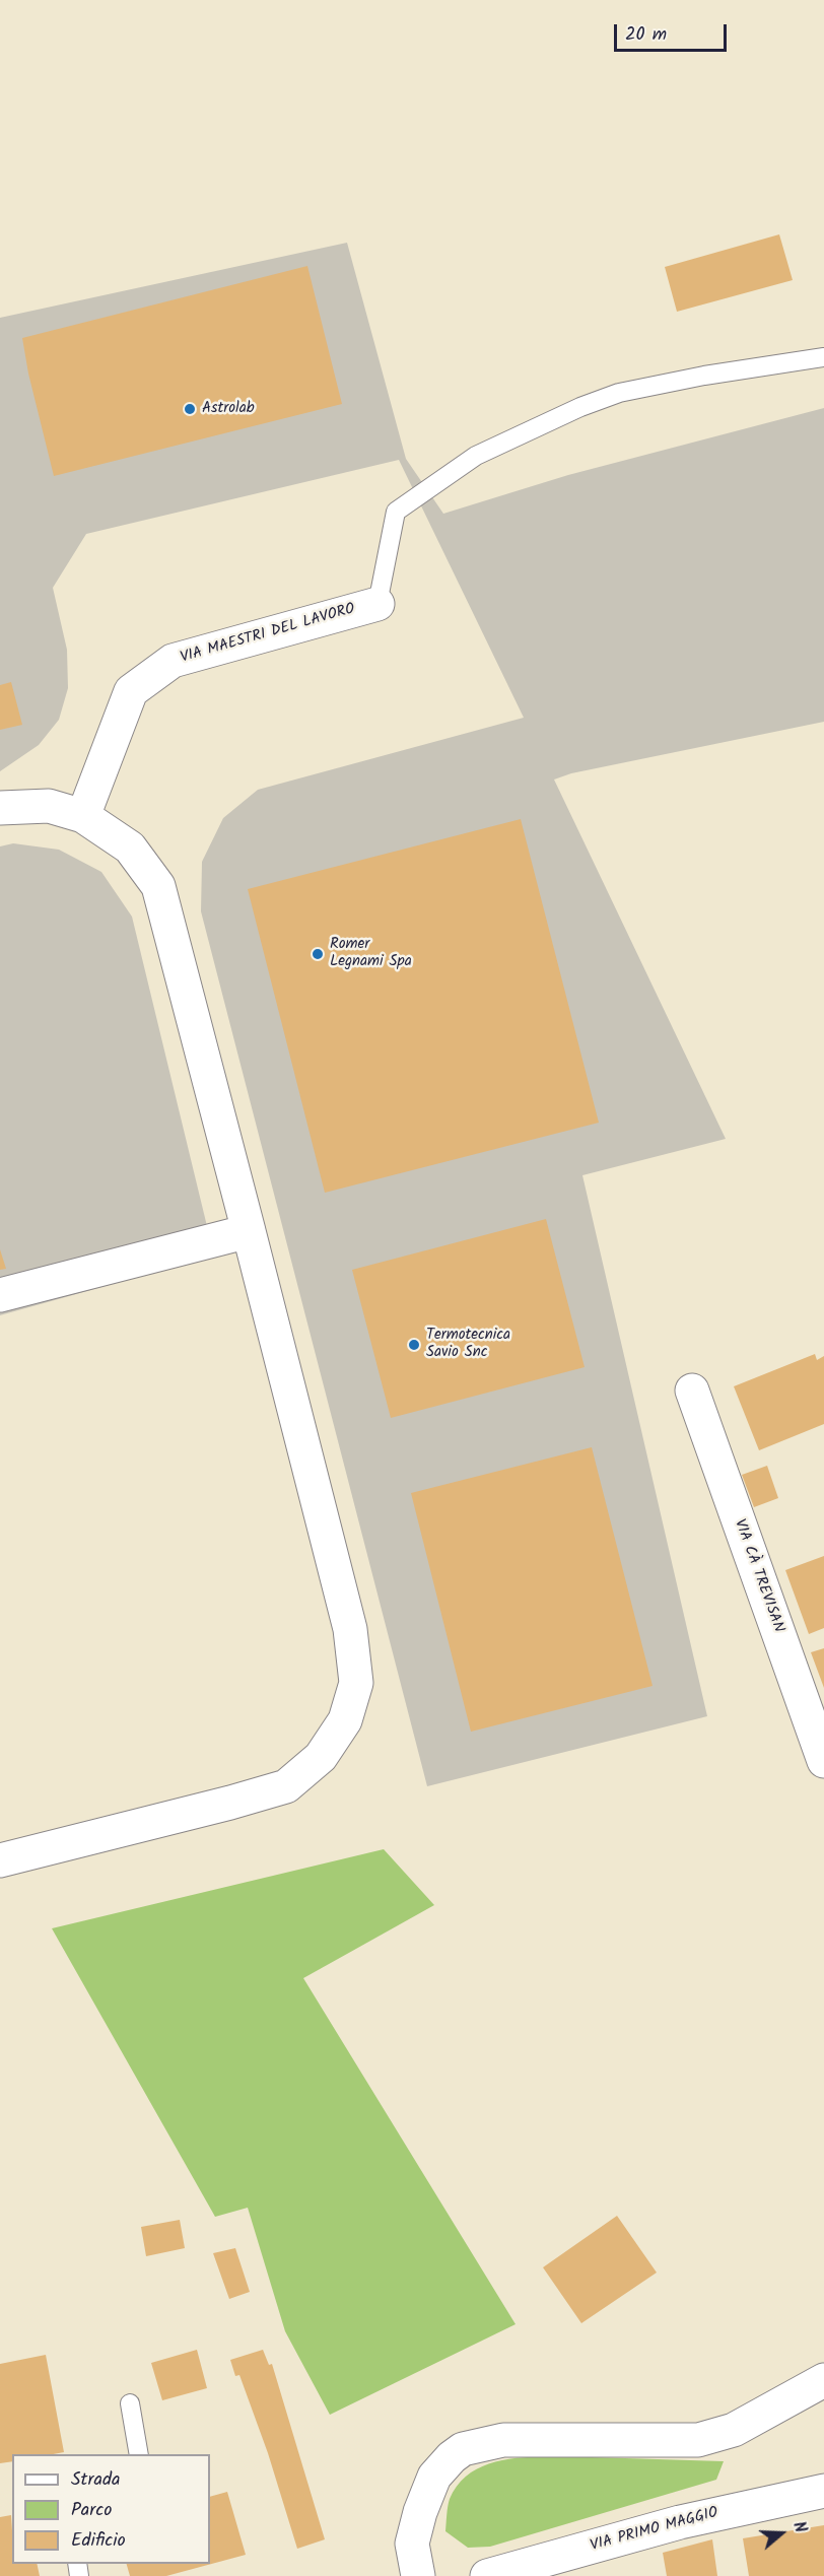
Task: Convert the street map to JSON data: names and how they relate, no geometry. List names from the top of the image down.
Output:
{
  "streets": {
    "street": ["VIA MAESTRI DEL LAVORO", "VIA CÀ TREVISAN", "VIA PRIMO MAGGIO"]
  },
  "places": ["Astrolab", "Romer Legnami Spa", "Termotecnica Savio Snc"],
  "legend": ["Strada", "Parco", "Edificio"],
  "scale_bar": "20 m",
  "north": "right"
}
